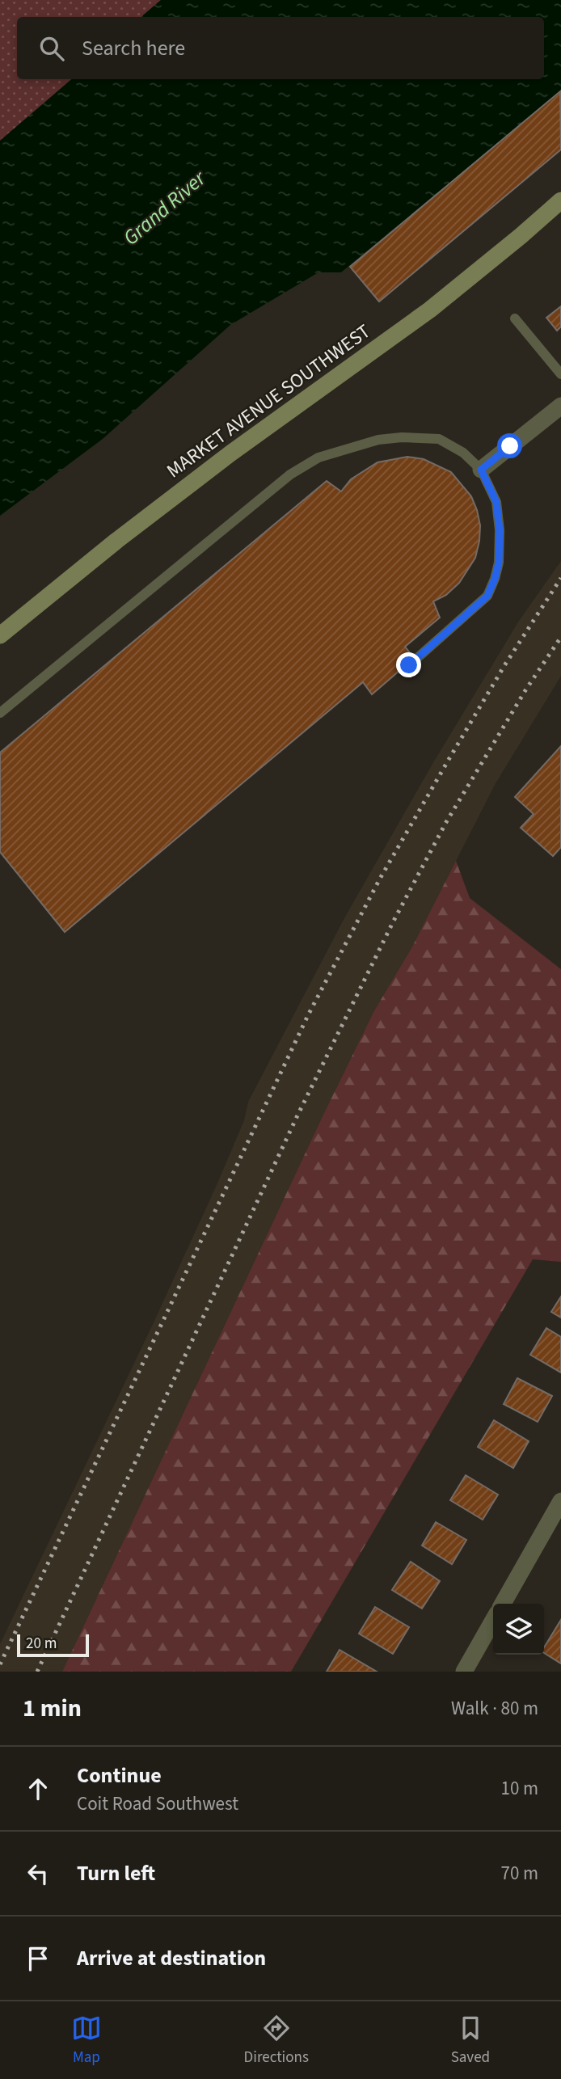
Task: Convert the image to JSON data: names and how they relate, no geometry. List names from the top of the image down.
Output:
{
  "streets": {
    "main road": ["MARKET AVENUE SOUTHWEST"]
  },
  "water": ["Grand River"],
  "scale_bar": "20 m",
  "page": {
    "search": "Search here",
    "scale": "20 m",
    "heading": ["1 min", "Walk · 80 m"],
    "list": [
      ["Continue", "Coit Road Southwest", "10 m"],
      ["Turn left", "70 m"],
      "Arrive at destination"
    ],
    "nav": ["Map", "Directions", "Saved"]
  }
}
